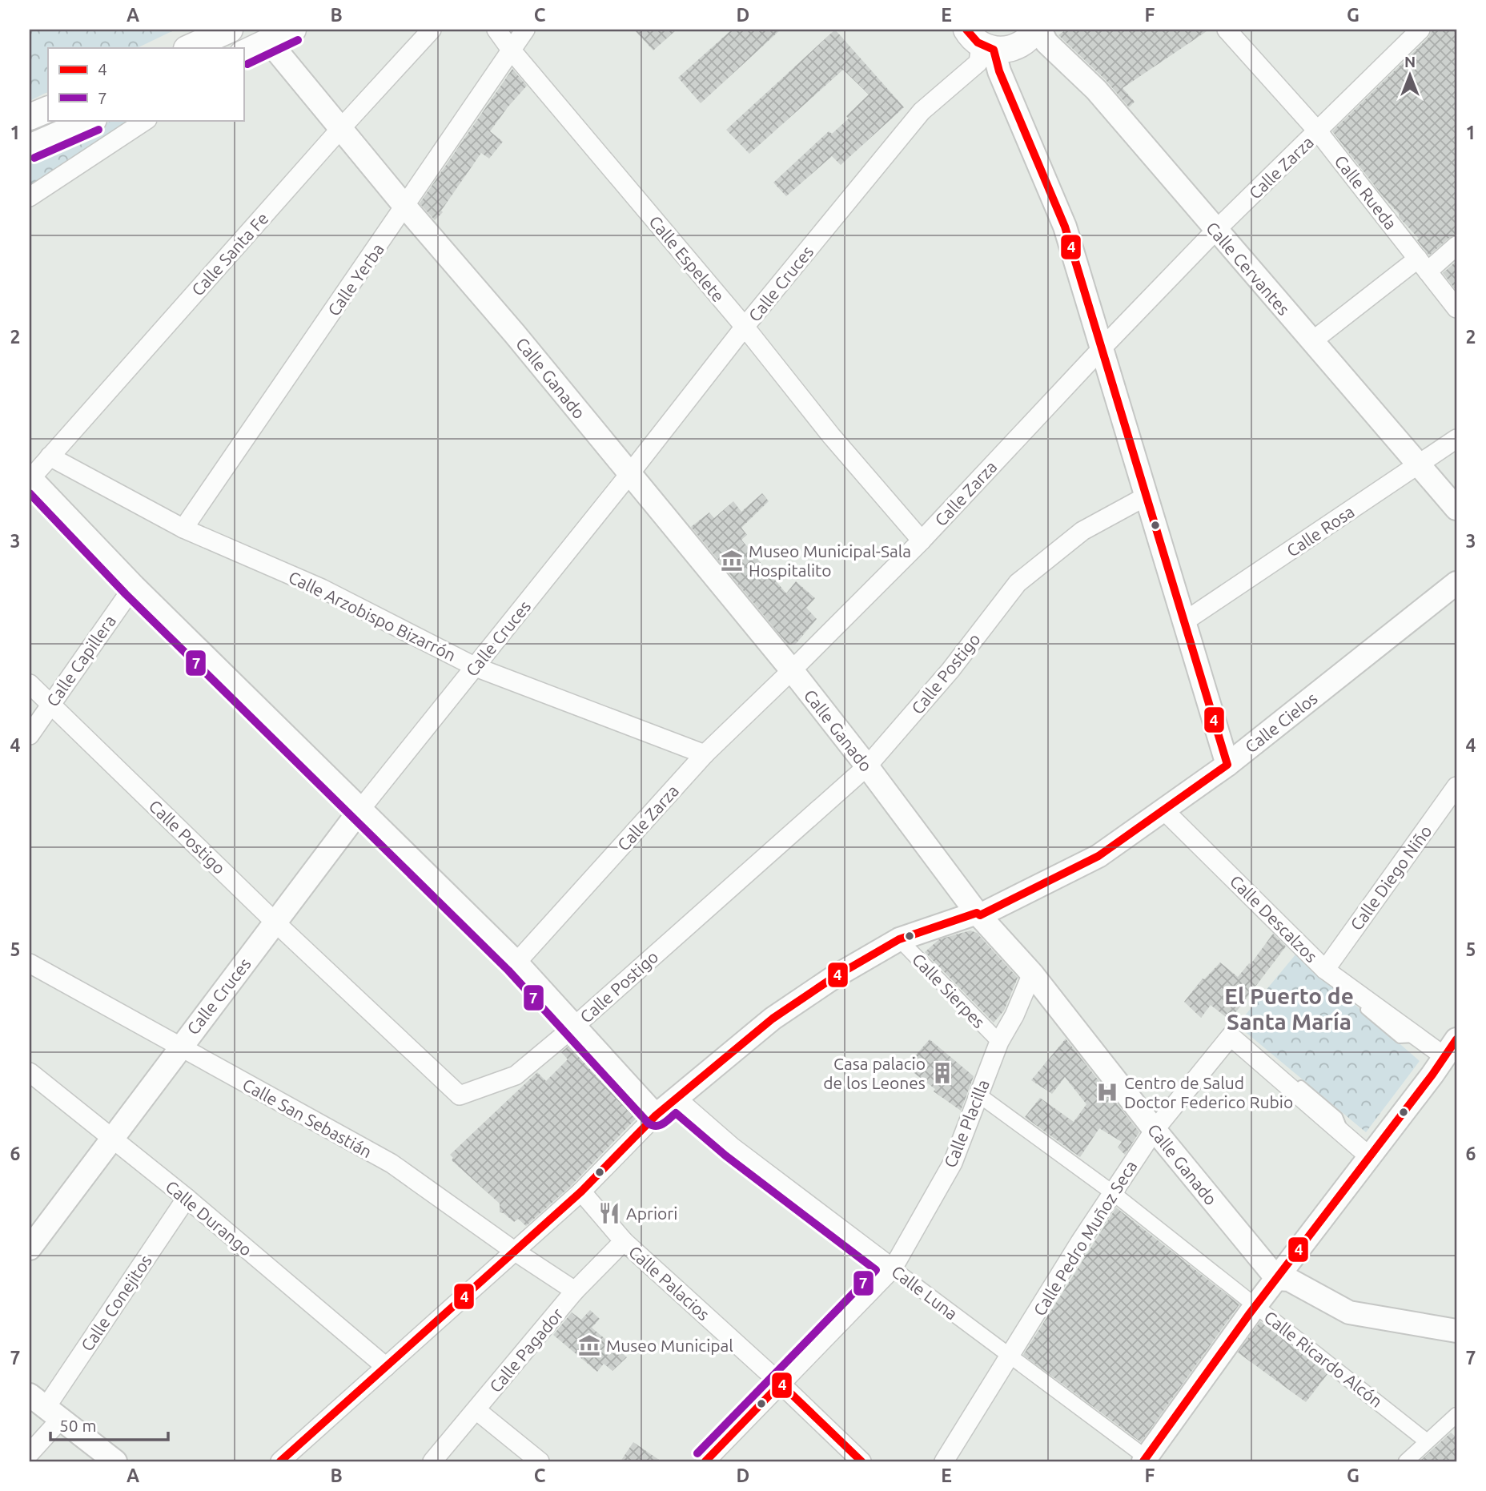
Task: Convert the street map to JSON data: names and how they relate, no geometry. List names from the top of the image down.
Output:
{
  "streets": {
    "street": [
      "Calle Zarza",
      "Calle Rueda",
      "Calle Santa Fe",
      "Calle Espelete",
      "Calle Cervantes",
      "Calle Yerba",
      "Calle Cruces",
      "Calle Ganado",
      "Calle Rosa",
      "Calle Arzobispo Bizarrón",
      "Calle Capillera",
      "Calle Postigo",
      "Calle Cielos",
      "Calle Diego Niño",
      "Calle Descalzos",
      "Calle Sierpes",
      "Calle San Sebastián",
      "Calle Placilla",
      "Calle Durango",
      "Calle Pedro Muñoz Seca",
      "Calle Palacios",
      "Calle Luna",
      "Calle Conejitos",
      "Calle Pagador",
      "Calle Ricardo Alcón"
    ]
  },
  "crossings": [
    ["Calle Zarza", "Calle Rueda"],
    ["Calle Zarza", "Calle Espelete"],
    ["Calle Zarza", "Calle Cervantes"],
    ["Calle Zarza", "Calle Ganado"],
    ["Calle Zarza", "Calle Arzobispo Bizarrón"],
    ["Calle Santa Fe", "Calle Ganado"],
    ["Calle Santa Fe", "Calle Arzobispo Bizarrón"],
    ["Calle Espelete", "Calle Yerba"],
    ["Calle Espelete", "Calle Cruces"],
    ["Calle Cervantes", "Calle Rosa"],
    ["Calle Yerba", "Calle Ganado"],
    ["Calle Yerba", "Calle Arzobispo Bizarrón"],
    ["Calle Cruces", "Calle Ganado"],
    ["Calle Cruces", "Calle Arzobispo Bizarrón"],
    ["Calle Cruces", "Calle Postigo"],
    ["Calle Cruces", "Calle San Sebastián"],
    ["Calle Cruces", "Calle Durango"],
    ["Calle Ganado", "Calle Postigo"],
    ["Calle Ganado", "Calle Cielos"],
    ["Calle Ganado", "Calle Placilla"],
    ["Calle Ganado", "Calle Pedro Muñoz Seca"],
    ["Calle Capillera", "Calle Postigo"],
    ["Calle Cielos", "Calle Descalzos"],
    ["Calle Cielos", "Calle Sierpes"],
    ["Calle Cielos", "Calle Luna"],
    ["Calle Diego Niño", "Calle Descalzos"],
    ["Calle Sierpes", "Calle Placilla"],
    ["Calle San Sebastián", "Calle Pagador"],
    ["Calle Placilla", "Calle Palacios"],
    ["Calle Placilla", "Calle Luna"],
    ["Calle Placilla", "Calle Ricardo Alcón"],
    ["Calle Durango", "Calle Conejitos"],
    ["Calle Pedro Muñoz Seca", "Calle Luna"],
    ["Calle Pedro Muñoz Seca", "Calle Ricardo Alcón"],
    ["Calle Palacios", "Calle Pagador"]
  ],
  "districts": ["El Puerto de Santa María"],
  "places": {
    "museum": ["Museo Municipal-Sala Hospitalito", "Museo Municipal"],
    "building": ["Casa palacio de los Leones"],
    "hospital": ["Centro de Salud Doctor Federico Rubio"],
    "restaurant": ["Apriori"]
  },
  "lines": ["transit line 4", "transit line 7"],
  "legend": ["4", "7"],
  "scale_bar": "50 m",
  "north": "top",
  "grid": {
    "columns": [
      "A",
      "B",
      "C",
      "D",
      "E",
      "F",
      "G"
    ],
    "rows": [
      "1",
      "2",
      "3",
      "4",
      "5",
      "6",
      "7"
    ]
  }
}
